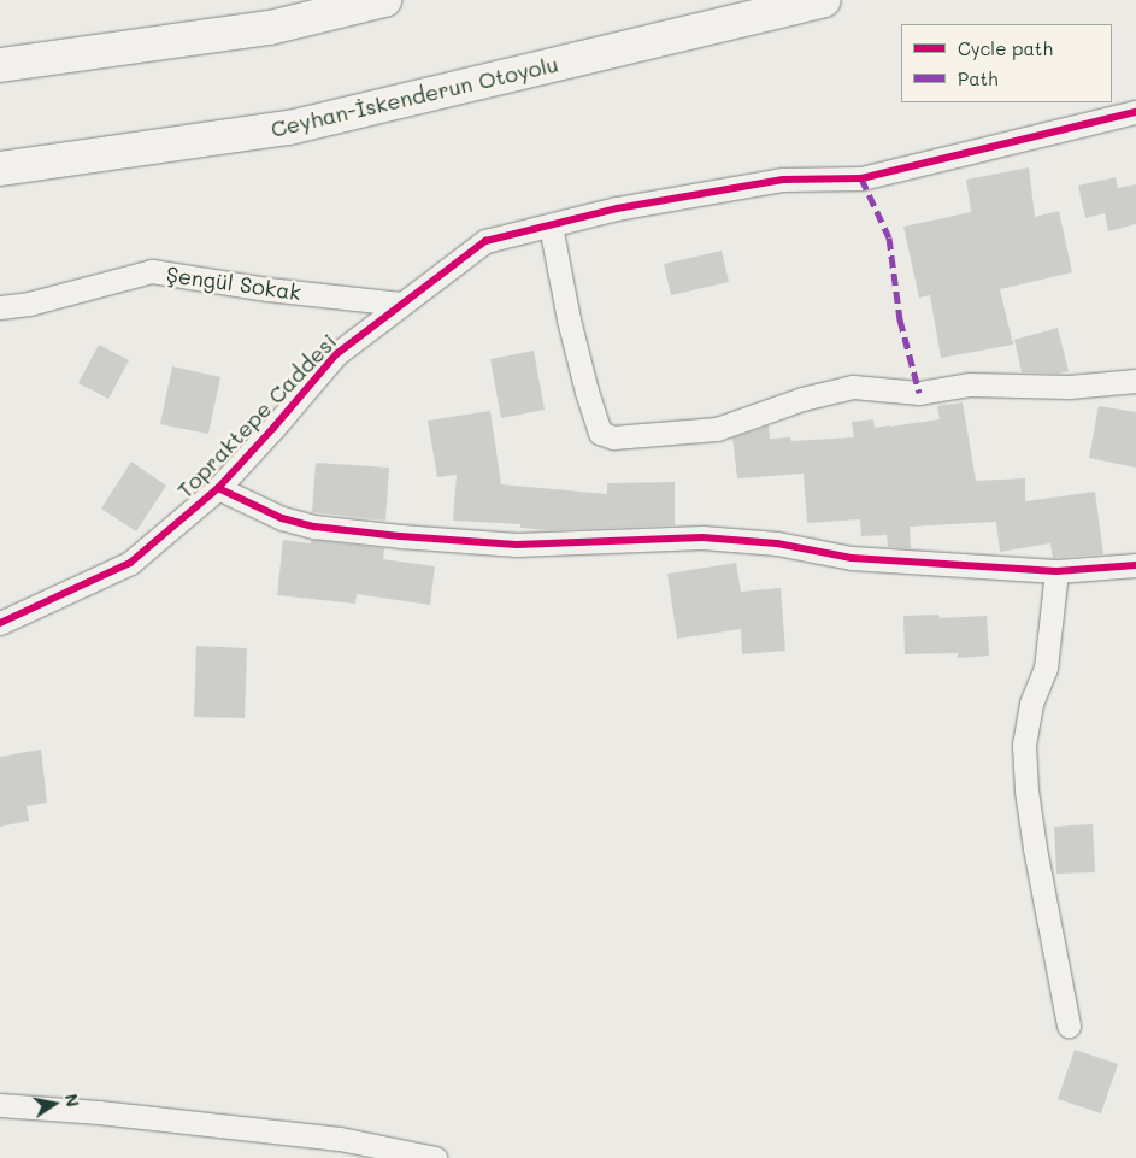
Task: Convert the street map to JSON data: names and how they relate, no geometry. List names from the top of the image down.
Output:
{
  "streets": {
    "highway": ["Ceyhan-İskenderun Otoyolu"],
    "street": ["Şengül Sokak", "Topraktepe Caddesi"]
  },
  "crossings": [
    ["Şengül Sokak", "Topraktepe Caddesi"]
  ],
  "legend": ["Cycle path", "Path"],
  "north": "right"
}
